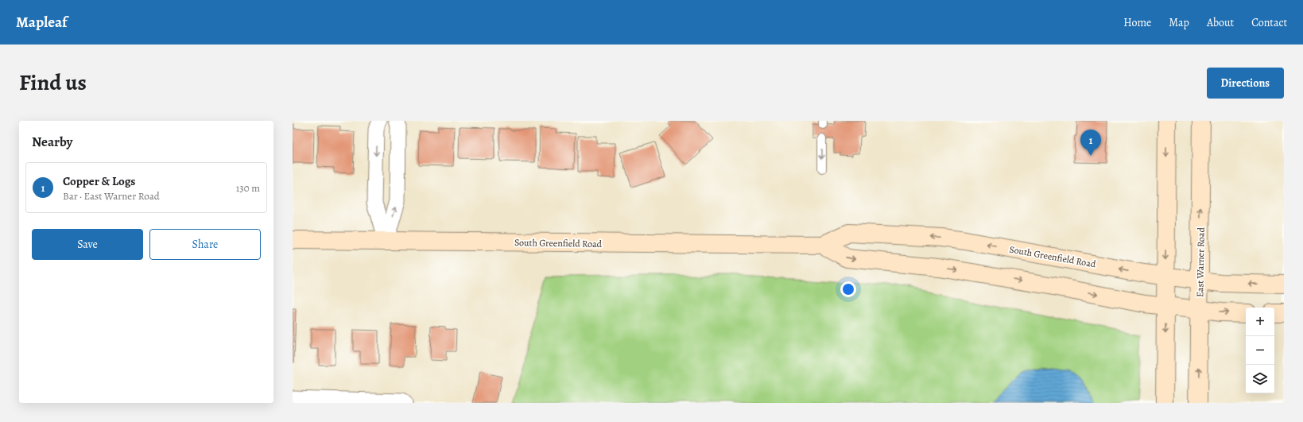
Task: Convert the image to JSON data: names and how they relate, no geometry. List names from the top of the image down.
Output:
{
  "streets": {
    "main road": ["South Greenfield Road", "East Warner Road"]
  },
  "crossings": [
    ["South Greenfield Road", "East Warner Road"]
  ],
  "page": {
    "header": "Mapleaf",
    "nav": [
      "Home",
      "Map",
      "About",
      "Contact"
    ],
    "title": "Find us",
    "buttons": [
      "Directions",
      ["Save", "Share"]
    ],
    "heading": "Nearby",
    "pins": "1",
    "list": [
      {
        "mark": "1",
        "name": "Copper & Logs",
        "note": "Bar · East Warner Road",
        "value": "130 m"
      }
    ],
    "map_buttons": ["+", "−"]
  }
}
